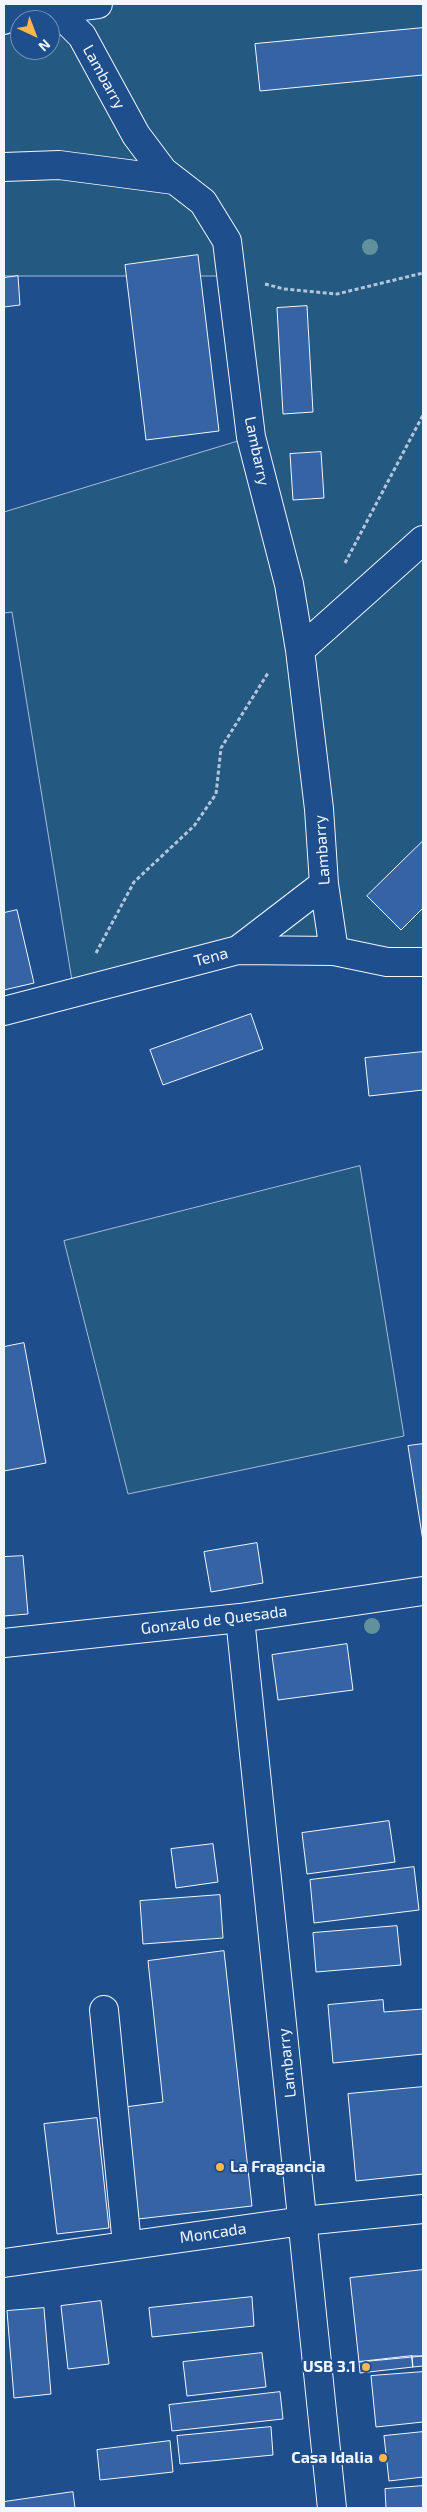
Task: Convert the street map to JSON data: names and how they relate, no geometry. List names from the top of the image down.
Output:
{
  "streets": {
    "street": [
      "Lambarry",
      "Tena",
      "Gonzalo de Quesada",
      "Moncada"
    ]
  },
  "crossings": [
    ["Lambarry", "Tena"],
    ["Lambarry", "Gonzalo de Quesada"],
    ["Lambarry", "Moncada"]
  ],
  "places": ["La Fragancia", "USB 3.1", "Casa Idalia"],
  "north": "bottom right"
}
